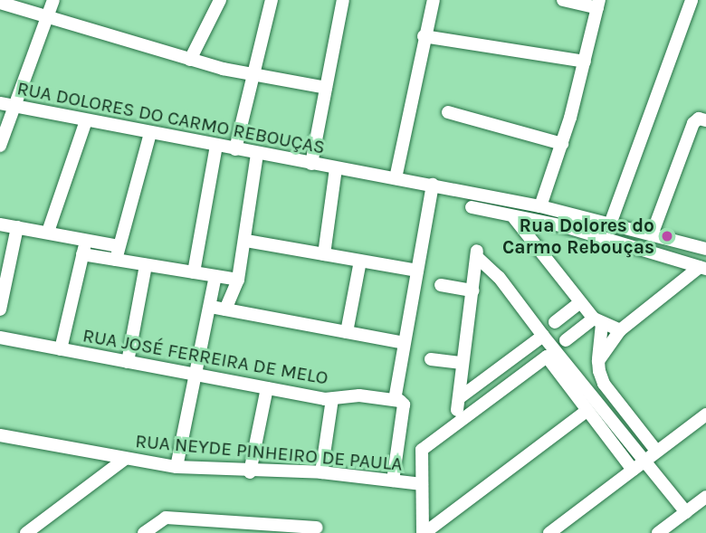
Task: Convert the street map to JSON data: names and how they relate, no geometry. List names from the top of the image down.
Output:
{
  "streets": {
    "street": ["RUA DOLORES DO CARMO REBOUÇAS", "RUA JOSÉ FERREIRA DE MELO", "RUA NEYDE PINHEIRO DE PAULA"]
  },
  "places": ["Rua Dolores do Carmo Rebouças"]
}
